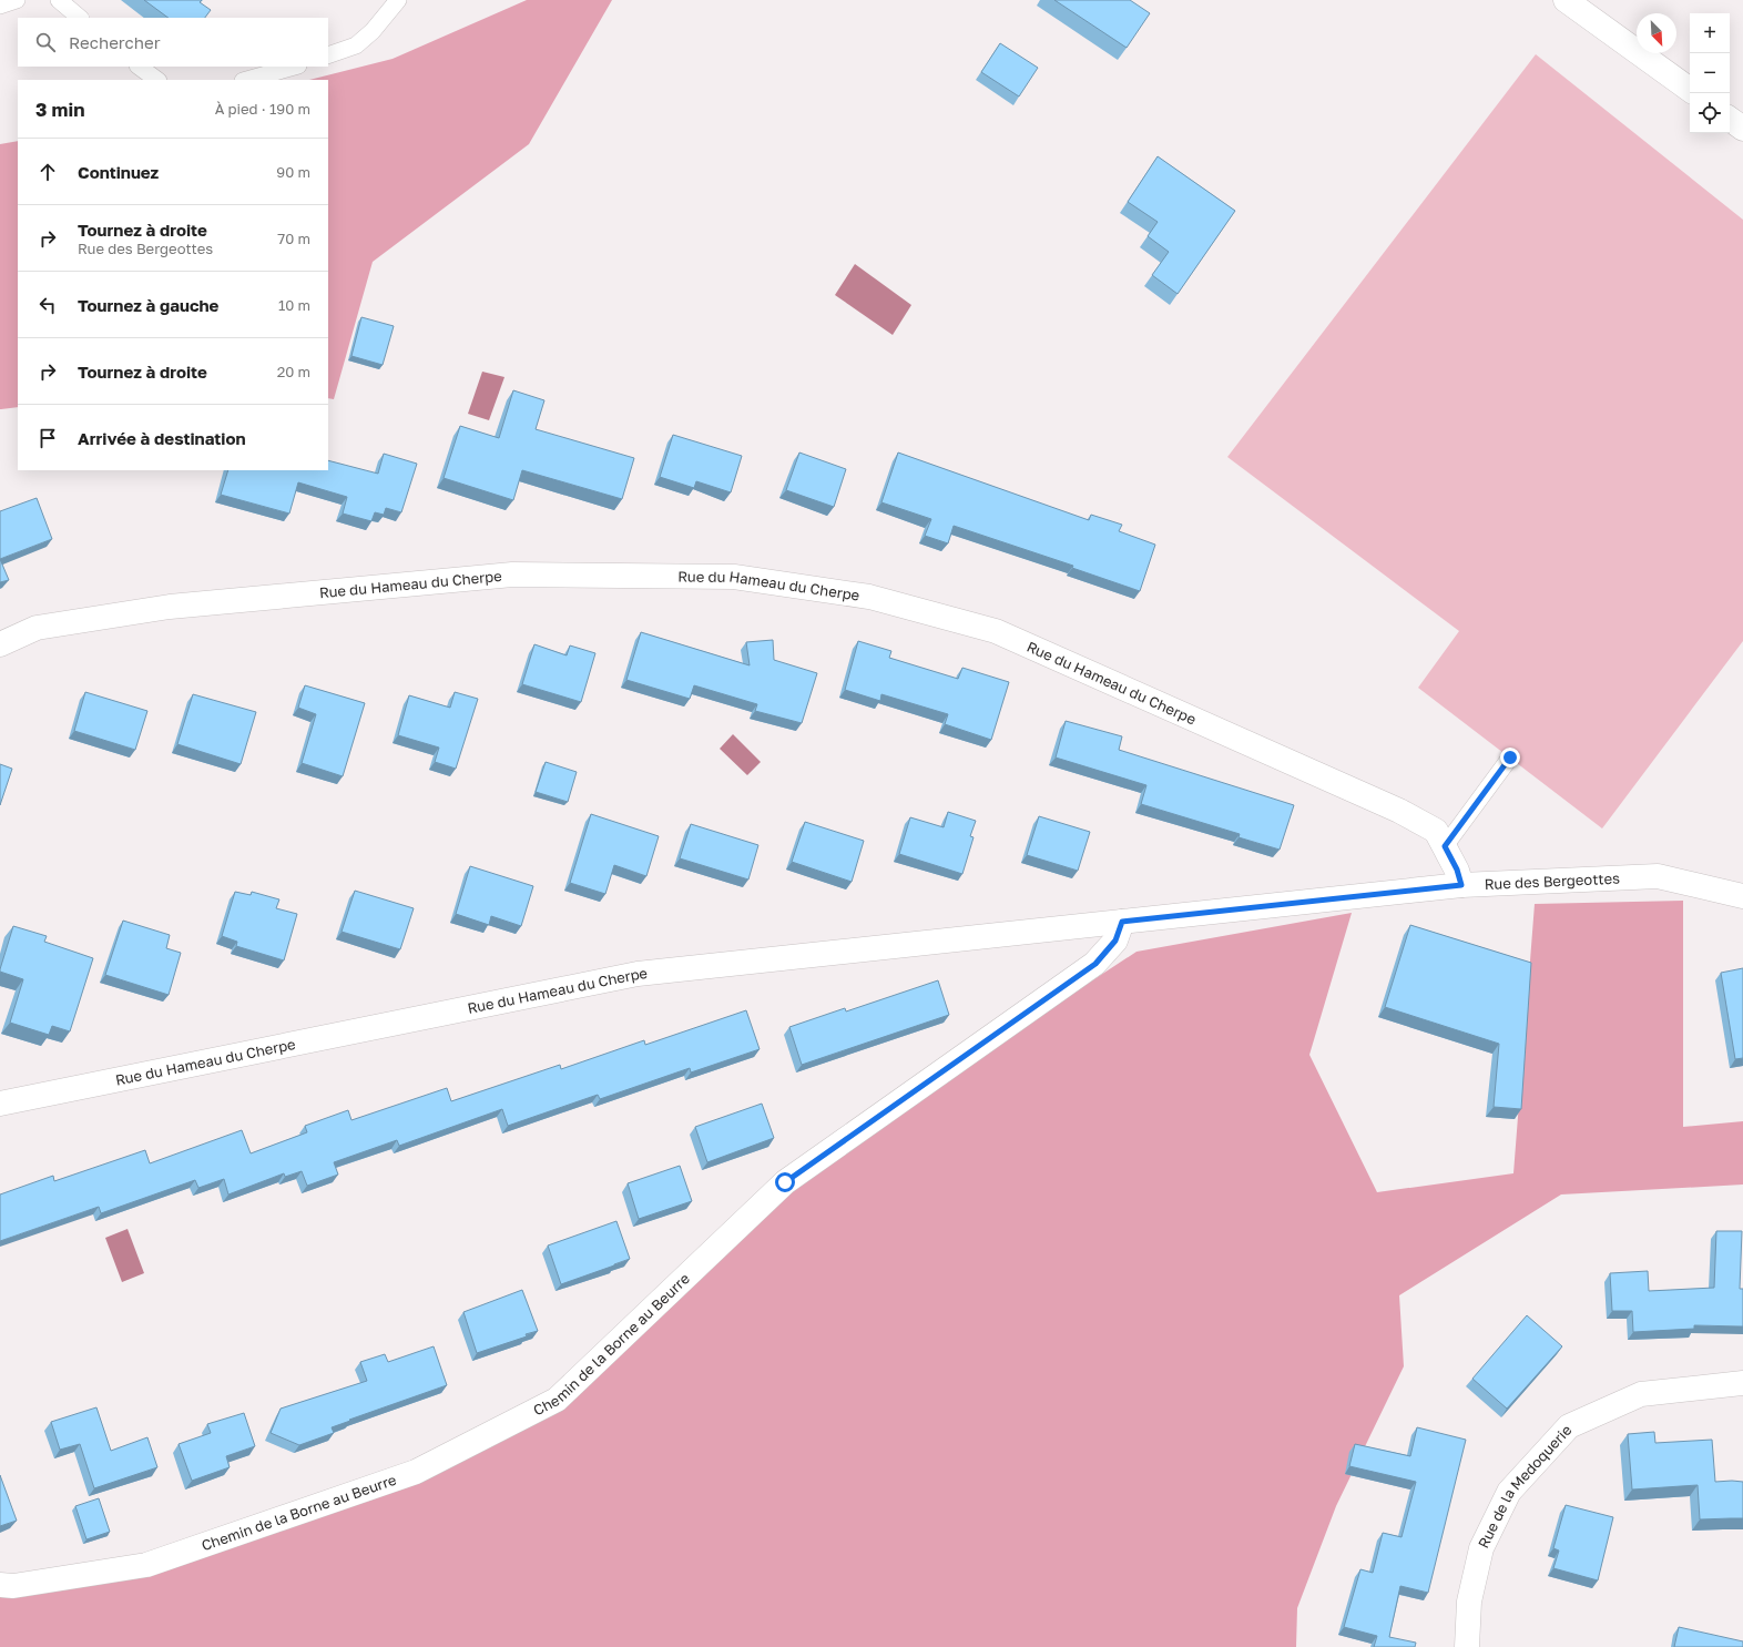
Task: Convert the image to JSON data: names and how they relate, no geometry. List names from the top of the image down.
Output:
{
  "streets": {
    "street": [
      "Rue du Hameau du Cherpe",
      "Rue des Bergeottes",
      "Chemin de la Borne au Beurre",
      "Rue de la Medoquerie"
    ]
  },
  "crossings": [
    ["Rue du Hameau du Cherpe", "Rue des Bergeottes"],
    ["Rue du Hameau du Cherpe", "Chemin de la Borne au Beurre"],
    ["Rue des Bergeottes", "Chemin de la Borne au Beurre"]
  ],
  "north": "bottom right",
  "page": {
    "map_buttons": ["+", "−"],
    "search": "Rechercher",
    "heading": ["3 min", "À pied · 190 m"],
    "list": [
      ["Continuez", "90 m"],
      ["Tournez à droite", "Rue des Bergeottes", "70 m"],
      ["Tournez à gauche", "10 m"],
      ["Tournez à droite", "20 m"],
      "Arrivée à destination"
    ]
  }
}
